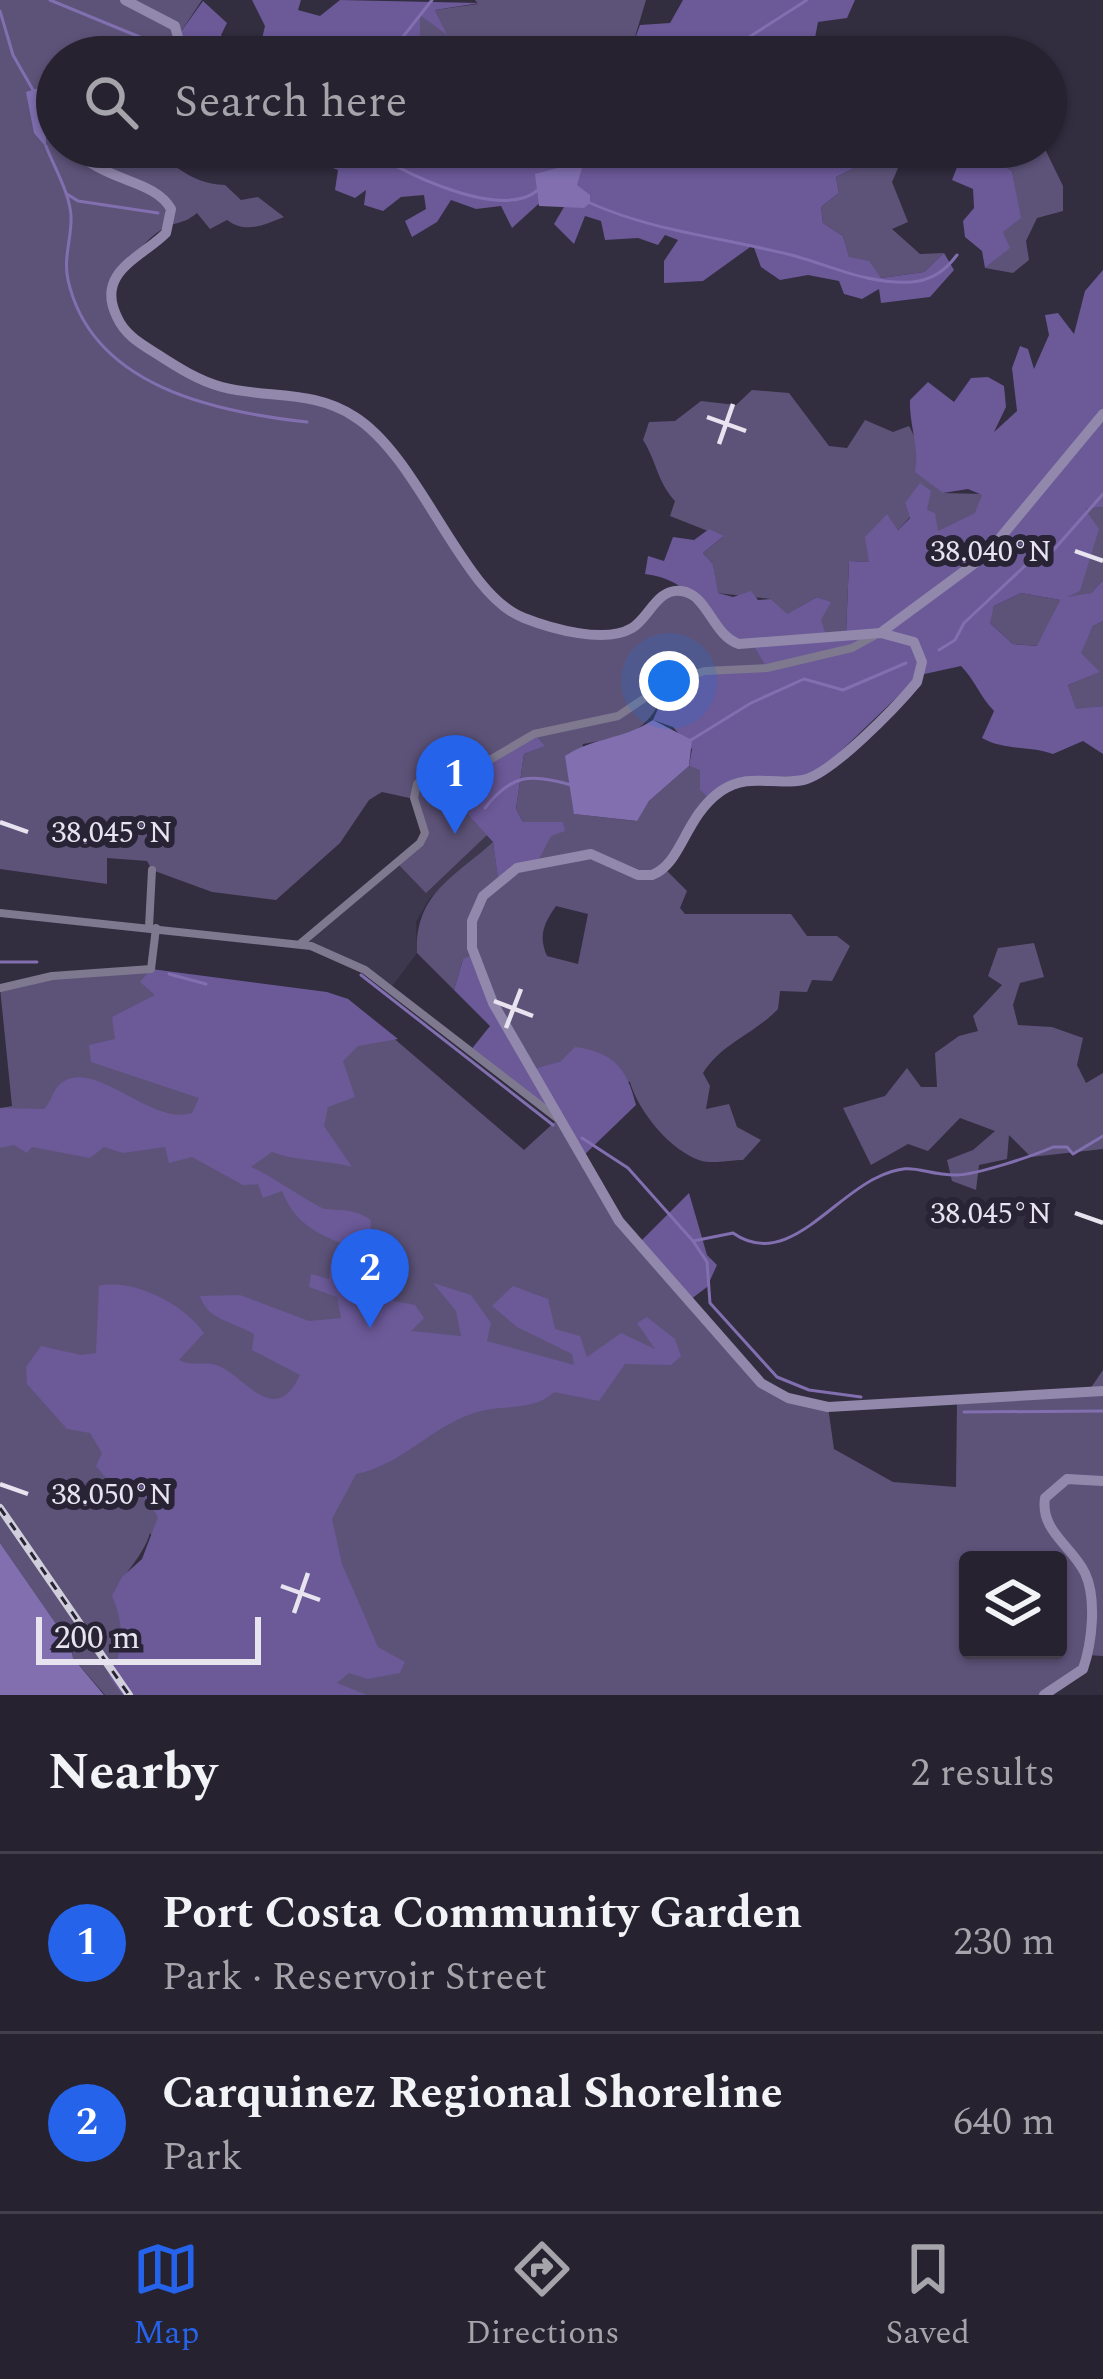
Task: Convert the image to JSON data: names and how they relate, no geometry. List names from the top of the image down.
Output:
{
  "scale_bar": "200 m",
  "page": {
    "search": "Search here",
    "pins": ["1", "2"],
    "scale": "200 m",
    "heading": ["Nearby", "2 results"],
    "list": [
      {
        "mark": "1",
        "name": "Port Costa Community Garden",
        "note": "Park · Reservoir Street",
        "value": "230 m"
      },
      {
        "mark": "2",
        "name": "Carquinez Regional Shoreline",
        "note": "Park",
        "value": "640 m"
      }
    ],
    "nav": ["Map", "Directions", "Saved"]
  },
  "coordinates": ["38.040°N", "38.045°N", "38.050°N"]
}
